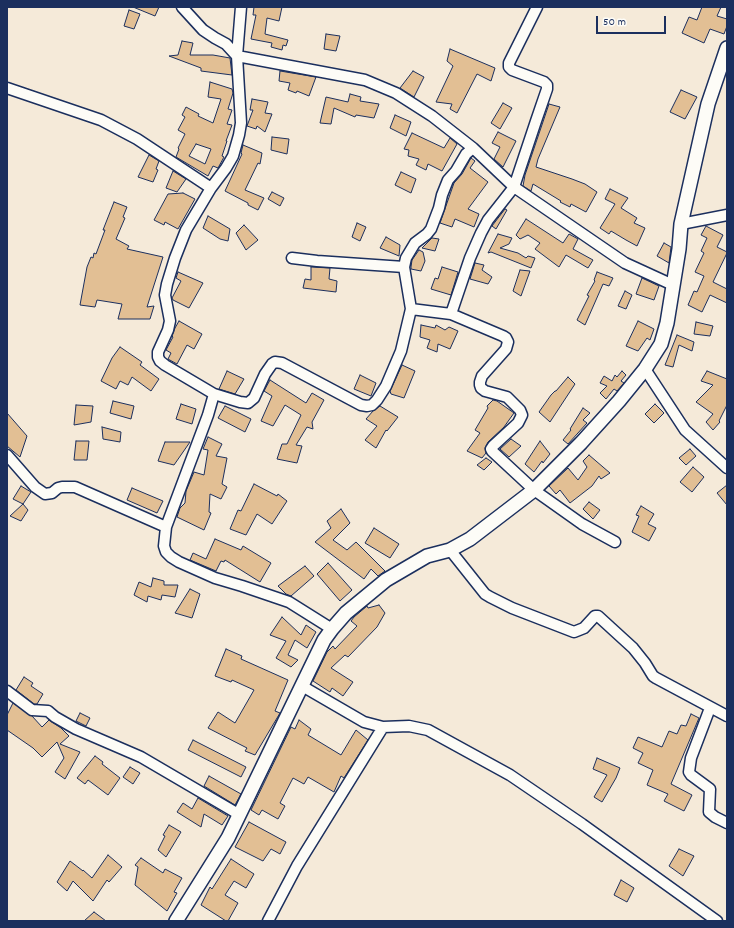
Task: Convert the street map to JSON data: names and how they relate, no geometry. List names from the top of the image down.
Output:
{
  "scale_bar": "50 m"
}
